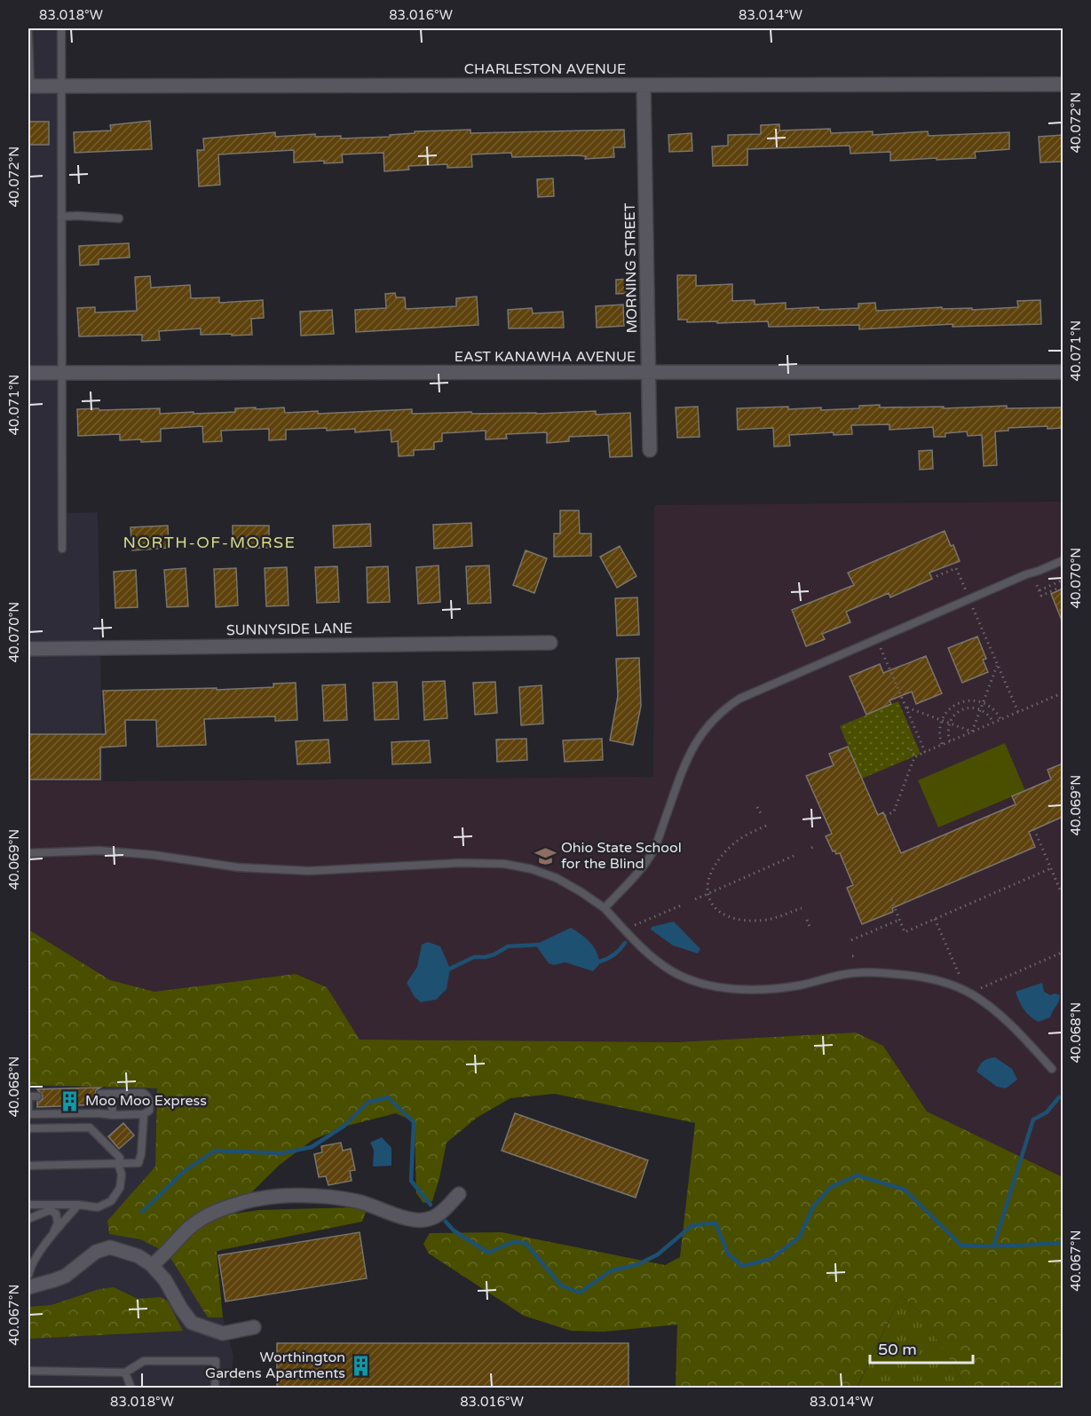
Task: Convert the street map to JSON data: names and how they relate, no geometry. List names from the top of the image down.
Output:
{
  "streets": {
    "street": [
      "CHARLESTON AVENUE",
      "MORNING STREET",
      "EAST KANAWHA AVENUE",
      "SUNNYSIDE LANE"
    ]
  },
  "crossings": [
    ["CHARLESTON AVENUE", "MORNING STREET"],
    ["MORNING STREET", "EAST KANAWHA AVENUE"]
  ],
  "districts": ["NORTH-OF-MORSE"],
  "places": {
    "school or university": ["Ohio State School for the Blind"],
    "building": ["Moo Moo Express", "Worthington Gardens Apartments"]
  },
  "scale_bar": "50 m",
  "coordinates": [
    "83.018°W",
    "83.016°W",
    "83.014°W",
    "40.072°N",
    "40.071°N",
    "40.070°N",
    "40.069°N",
    "40.068°N",
    "40.067°N"
  ]
}
